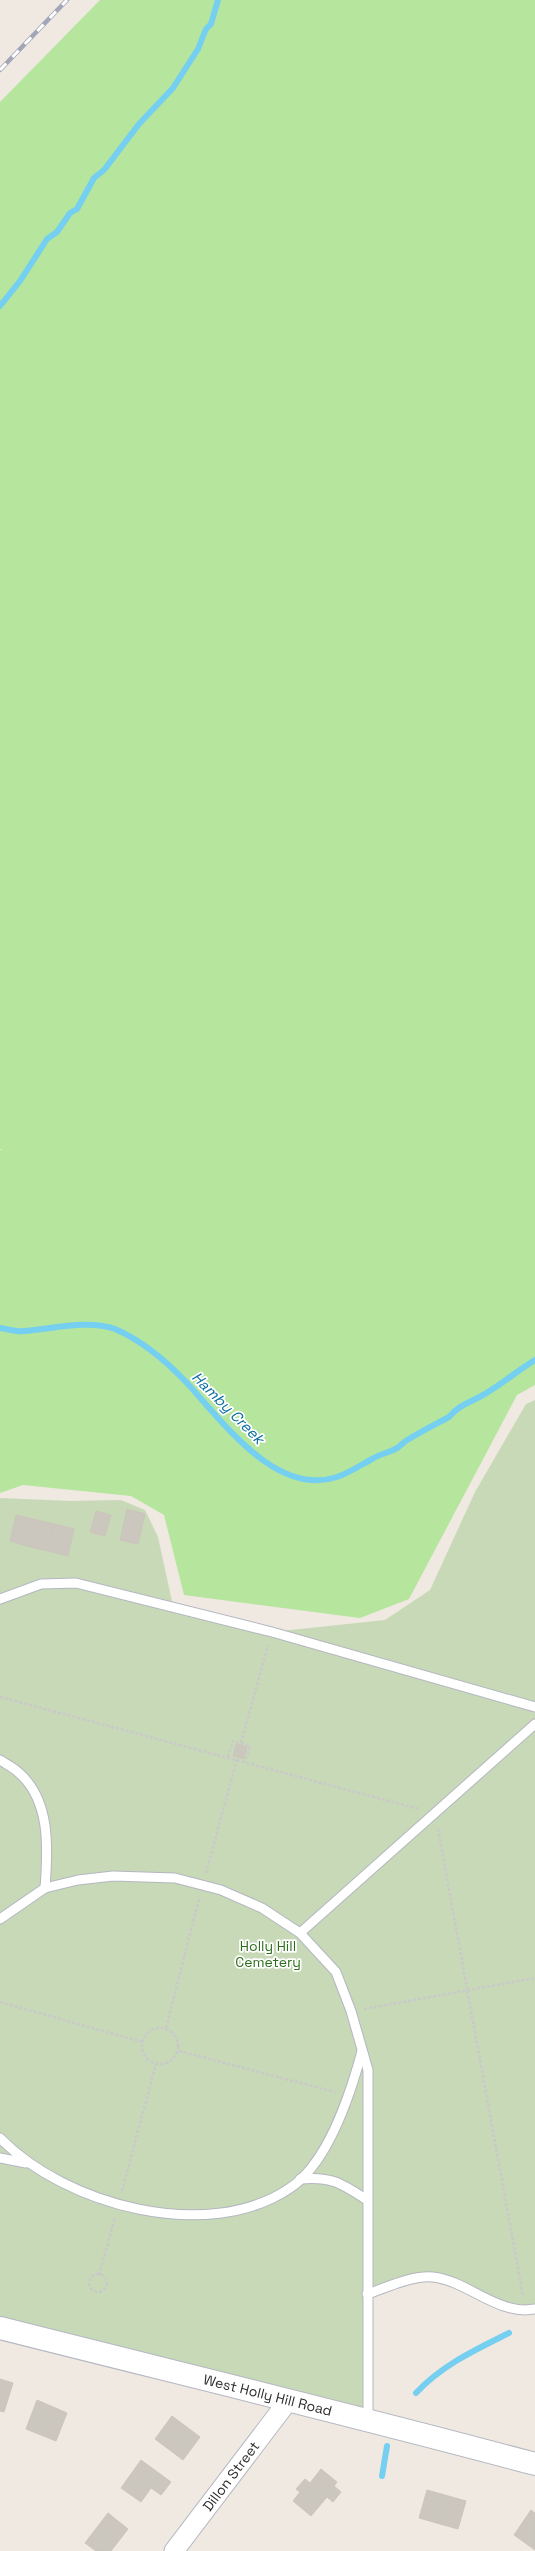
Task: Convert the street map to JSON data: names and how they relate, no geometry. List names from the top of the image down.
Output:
{
  "streets": {
    "street": ["West Holly Hill Road", "Dillon Street"]
  },
  "crossings": [
    ["West Holly Hill Road", "Dillon Street"]
  ],
  "water": ["Hamby Creek"],
  "parks": ["Holly Hill Cemetery"]
}
